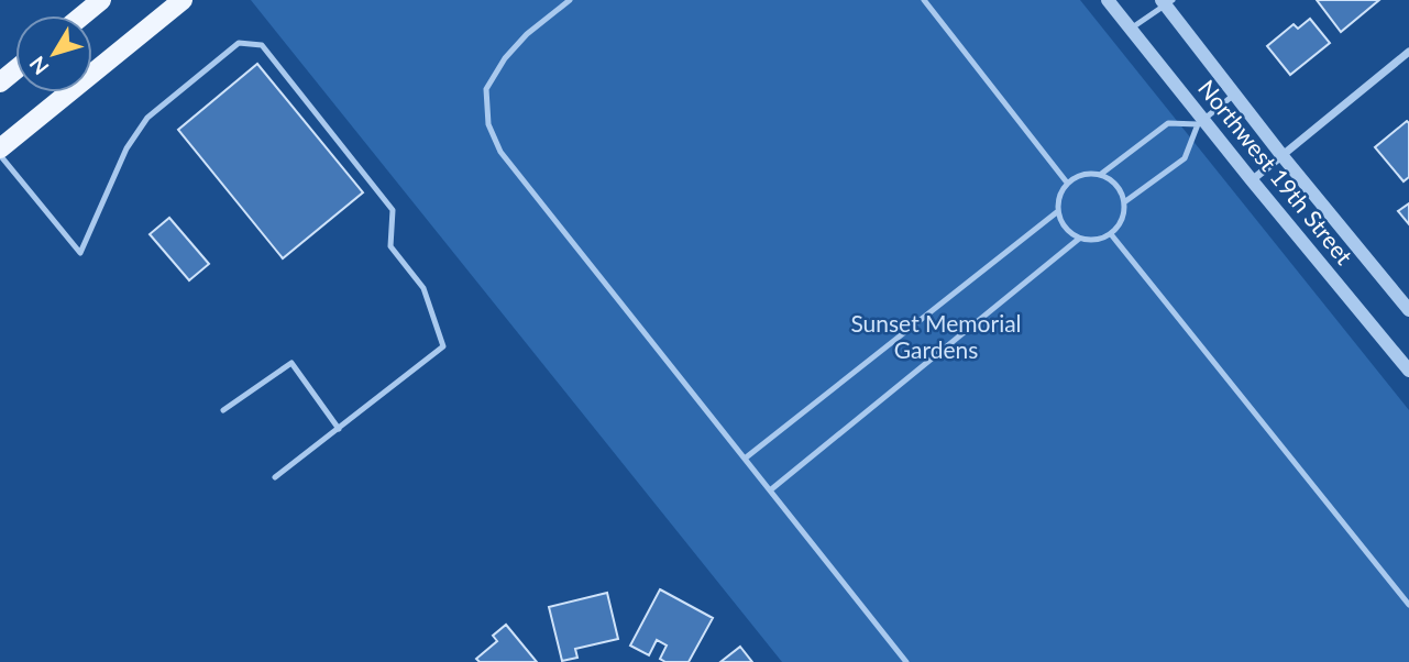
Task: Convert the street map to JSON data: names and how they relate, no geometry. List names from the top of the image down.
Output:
{
  "streets": {
    "street": ["Northwest 19th Street"]
  },
  "parks": ["Sunset Memorial Gardens"],
  "north": "bottom left"
}
